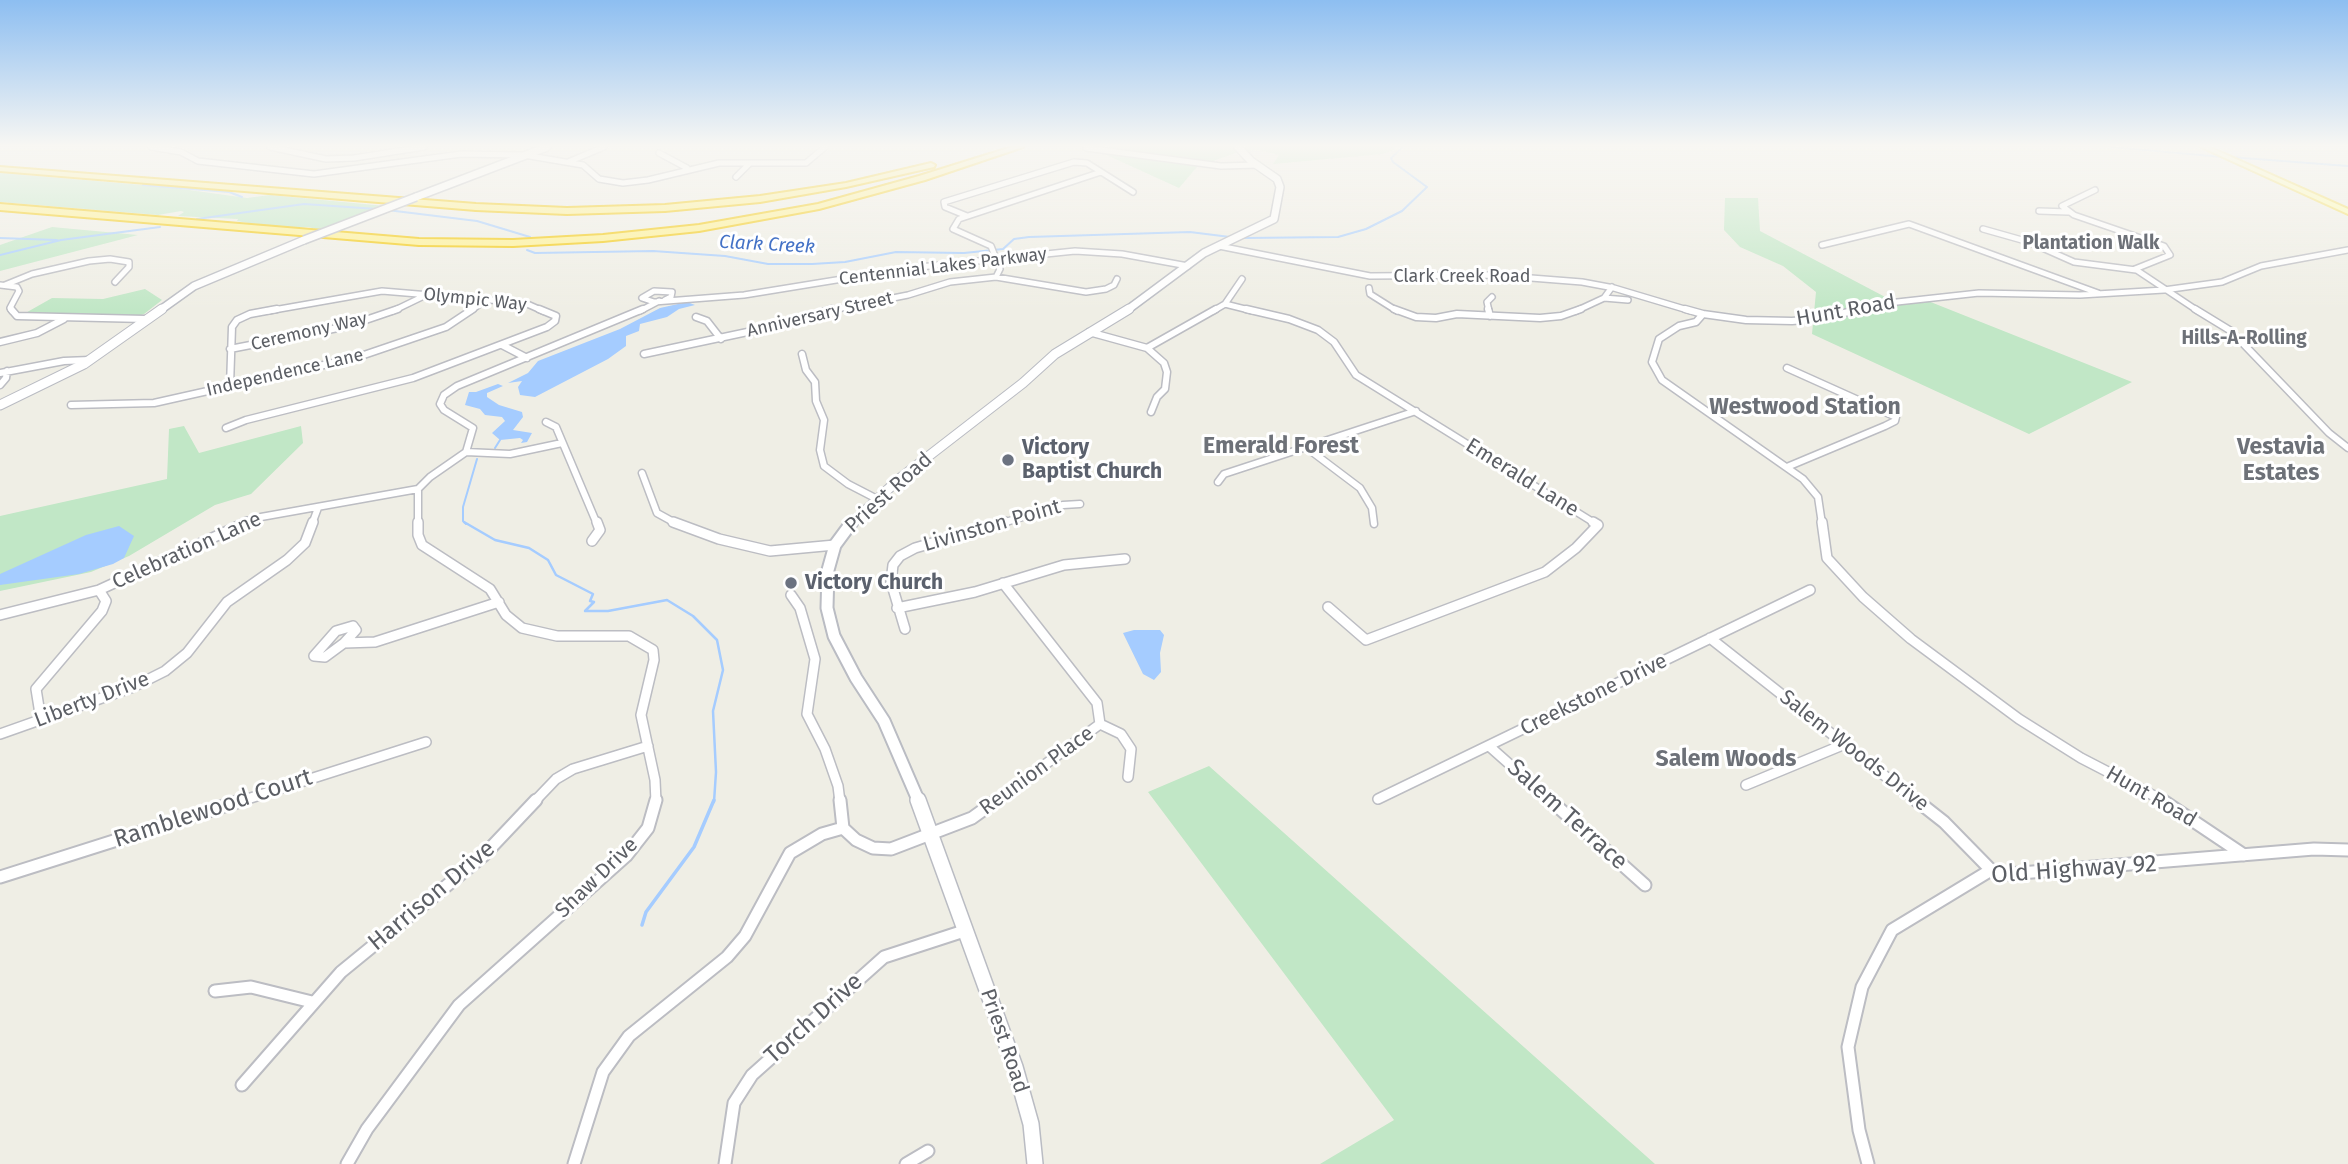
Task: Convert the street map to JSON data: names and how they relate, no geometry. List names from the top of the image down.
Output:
{
  "streets": {
    "street": [
      "Centennial Lakes Parkway",
      "Clark Creek Road",
      "Olympic Way",
      "Hunt Road",
      "Anniversary Street",
      "Ceremony Way",
      "Independence Lane",
      "Emerald Lane",
      "Priest Road",
      "Livinston Point",
      "Celebration Lane",
      "Creekstone Drive",
      "Liberty Drive",
      "Salem Woods Drive",
      "Reunion Place",
      "Ramblewood Court",
      "Salem Terrace",
      "Old Highway 92",
      "Shaw Drive",
      "Harrison Drive",
      "Torch Drive"
    ]
  },
  "crossings": [
    ["Centennial Lakes Parkway", "Priest Road"],
    ["Clark Creek Road", "Hunt Road"],
    ["Clark Creek Road", "Priest Road"],
    ["Olympic Way", "Ceremony Way"],
    ["Olympic Way", "Independence Lane"],
    ["Hunt Road", "Old Highway 92"],
    ["Priest Road", "Reunion Place"],
    ["Priest Road", "Torch Drive"],
    ["Celebration Lane", "Liberty Drive"],
    ["Celebration Lane", "Shaw Drive"],
    ["Creekstone Drive", "Salem Woods Drive"],
    ["Creekstone Drive", "Salem Terrace"],
    ["Salem Woods Drive", "Old Highway 92"],
    ["Shaw Drive", "Harrison Drive"]
  ],
  "districts": [
    "Plantation Walk",
    "Hills-A-Rolling",
    "Westwood Station",
    "Emerald Forest",
    "Vestavia Estates",
    "Salem Woods"
  ],
  "water": ["Clark Creek"],
  "places": ["Victory Baptist Church", "Victory Church"]
}
